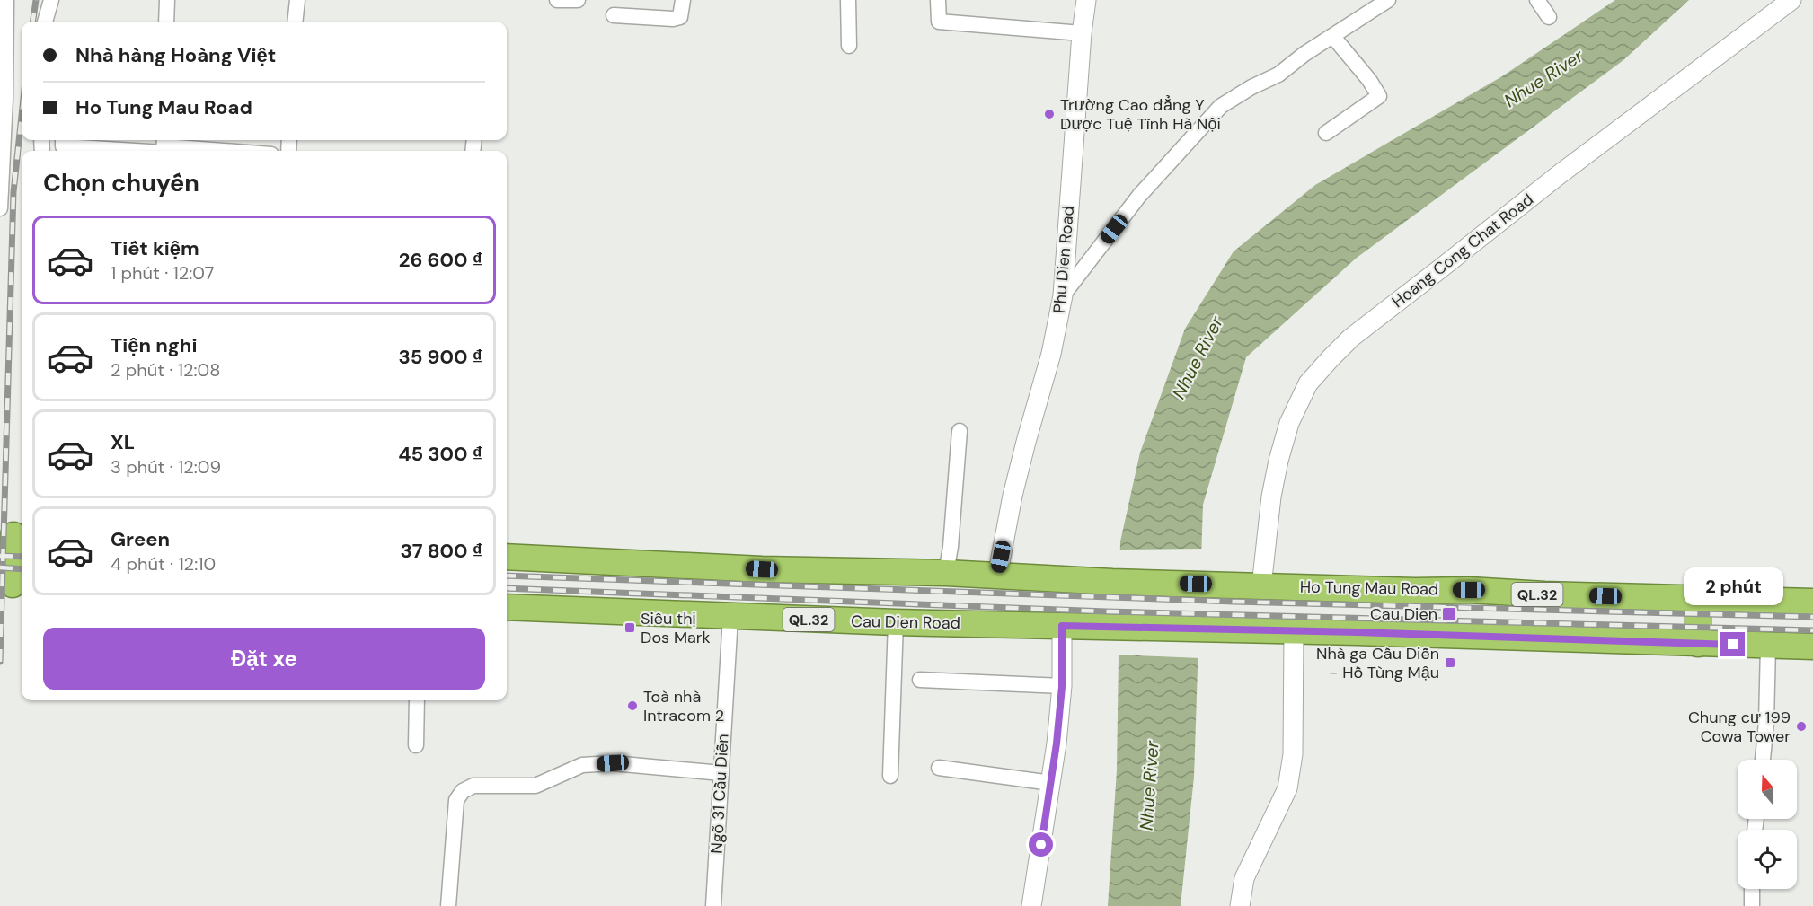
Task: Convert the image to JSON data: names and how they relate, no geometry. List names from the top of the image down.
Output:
{
  "streets": {
    "highway": ["Ho Tung Mau Road", "QL.32", "Cau Dien Road"],
    "street": ["Hoang Cong Chat Road", "Phu Dien Road", "Ngõ 31 Cầu Diễn"]
  },
  "crossings": [
    ["Hoang Cong Chat Road", "Ho Tung Mau Road"],
    ["Phu Dien Road", "Ho Tung Mau Road"],
    ["Phu Dien Road", "QL.32"],
    ["Ho Tung Mau Road", "QL.32"],
    ["QL.32", "Cau Dien Road"],
    ["Cau Dien Road", "Ngõ 31 Cầu Diễn"]
  ],
  "water": ["Nhue River"],
  "places": {
    "other": ["Trường Cao đẳng Y Dược Tuệ Tĩnh Hà Nội", "Toà nhà Intracom 2", "Chung cư 199 Cowa Tower"],
    "transit": ["Cau Dien", "Siêu thị Dos Mark", "Nhà ga Cầu Diễn - Hồ Tùng Mậu"]
  },
  "north": "top",
  "page": {
    "banner": ["Nhà hàng Hoàng Việt", "Ho Tung Mau Road"],
    "heading": "Chọn chuyến",
    "list": [
      {
        "name": "Tiết kiệm",
        "note": "1 phút · 12:07",
        "value": "26 600 ₫"
      },
      {
        "name": "Tiện nghi",
        "note": "2 phút · 12:08",
        "value": "35 900 ₫"
      },
      {
        "name": "XL",
        "note": "3 phút · 12:09",
        "value": "45 300 ₫"
      },
      {
        "name": "Green",
        "note": "4 phút · 12:10",
        "value": "37 800 ₫"
      }
    ],
    "bubble": "2 phút",
    "buttons": "Đặt xe"
  }
}
